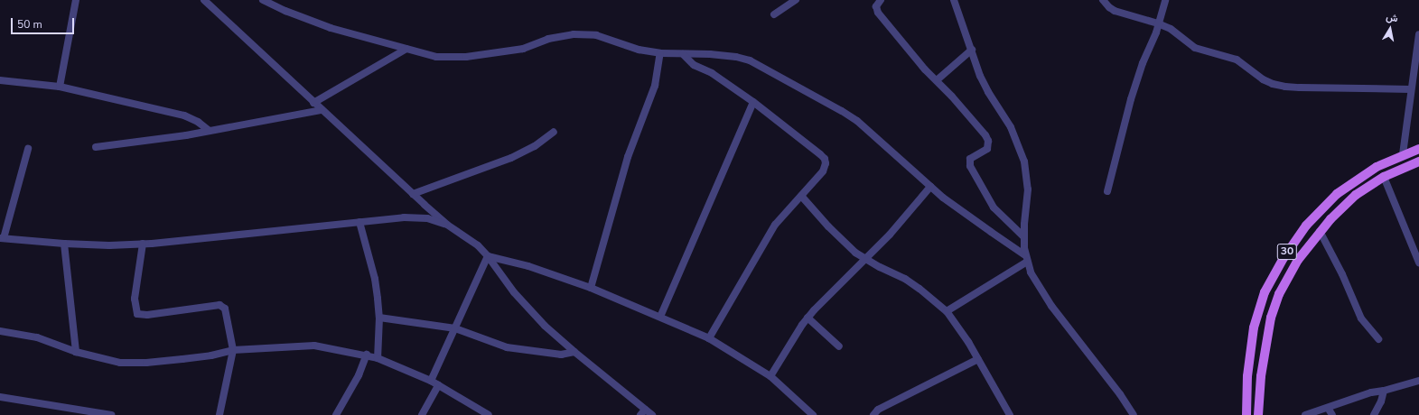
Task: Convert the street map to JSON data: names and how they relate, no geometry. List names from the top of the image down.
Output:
{
  "streets": {
    "main road": ["30"]
  },
  "scale_bar": "50 m",
  "north": "top"
}
